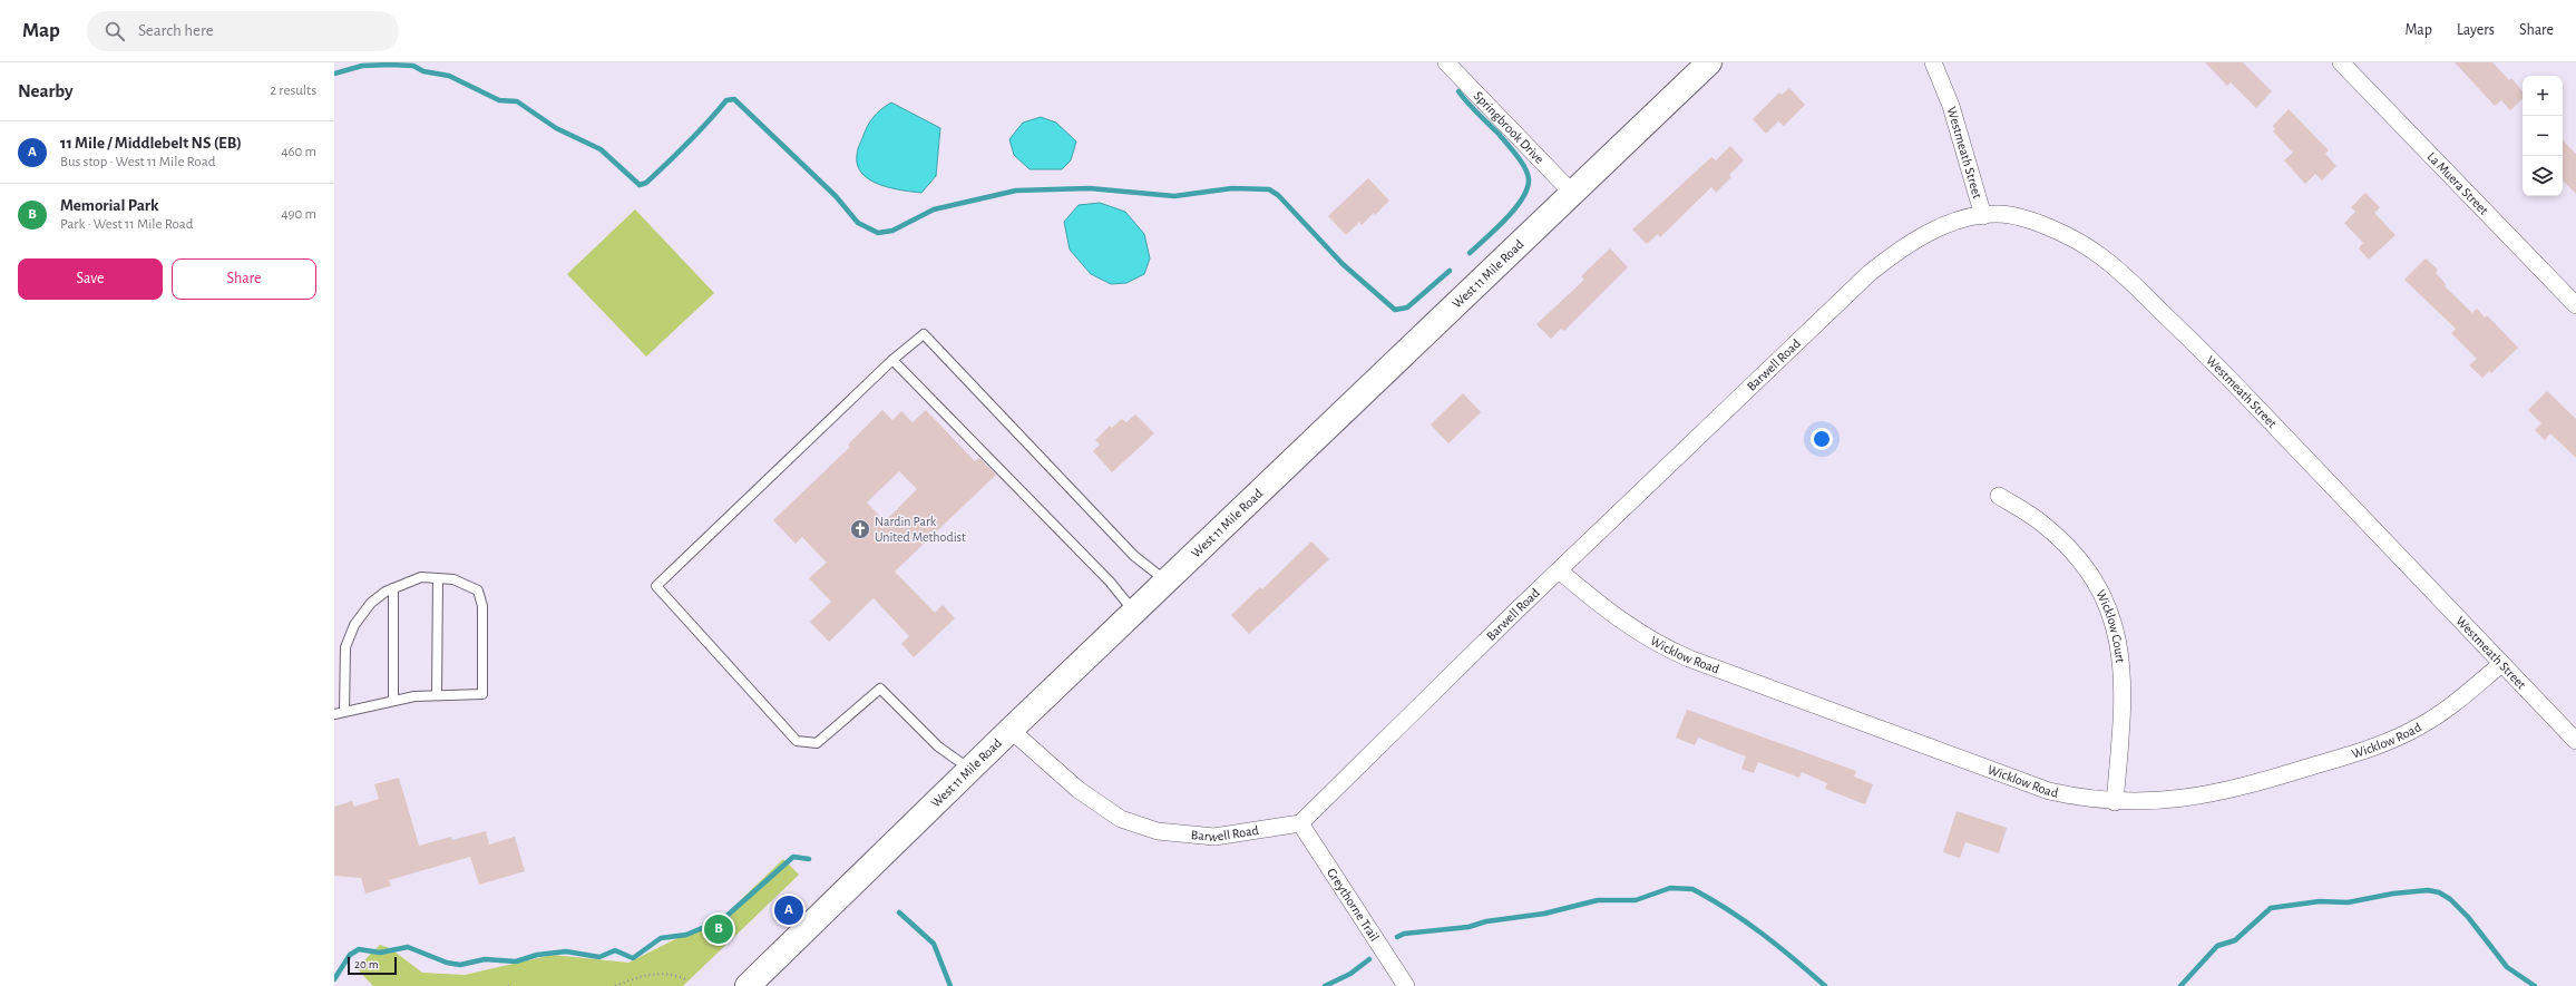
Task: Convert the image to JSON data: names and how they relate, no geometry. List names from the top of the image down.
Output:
{
  "streets": {
    "street": [
      "Springbrook Drive",
      "Westmeath Street",
      "La Muera Street",
      "West 11 Mile Road",
      "Barwell Road",
      "Wicklow Court",
      "Wicklow Road",
      "Greythorne Trail"
    ]
  },
  "crossings": [
    ["Springbrook Drive", "West 11 Mile Road"],
    ["Westmeath Street", "Barwell Road"],
    ["Westmeath Street", "Wicklow Road"],
    ["West 11 Mile Road", "Barwell Road"],
    ["Barwell Road", "Wicklow Road"],
    ["Barwell Road", "Greythorne Trail"],
    ["Wicklow Court", "Wicklow Road"]
  ],
  "places": {
    "church": ["Nardin Park United Methodist"]
  },
  "scale_bar": "20 m",
  "page": {
    "header": "Map",
    "search": "Search here",
    "nav": ["Map", "Layers", "Share"],
    "heading": ["Nearby", "2 results"],
    "map_buttons": ["+", "−"],
    "list": [
      {
        "mark": "A",
        "name": "11 Mile / Middlebelt NS (EB)",
        "note": "Bus stop · West 11 Mile Road",
        "value": "460 m"
      },
      {
        "mark": "B",
        "name": "Memorial Park",
        "note": "Park · West 11 Mile Road",
        "value": "490 m"
      }
    ],
    "buttons": ["Save", "Share"],
    "pins": ["A", "B"],
    "scale": "20 m"
  }
}
